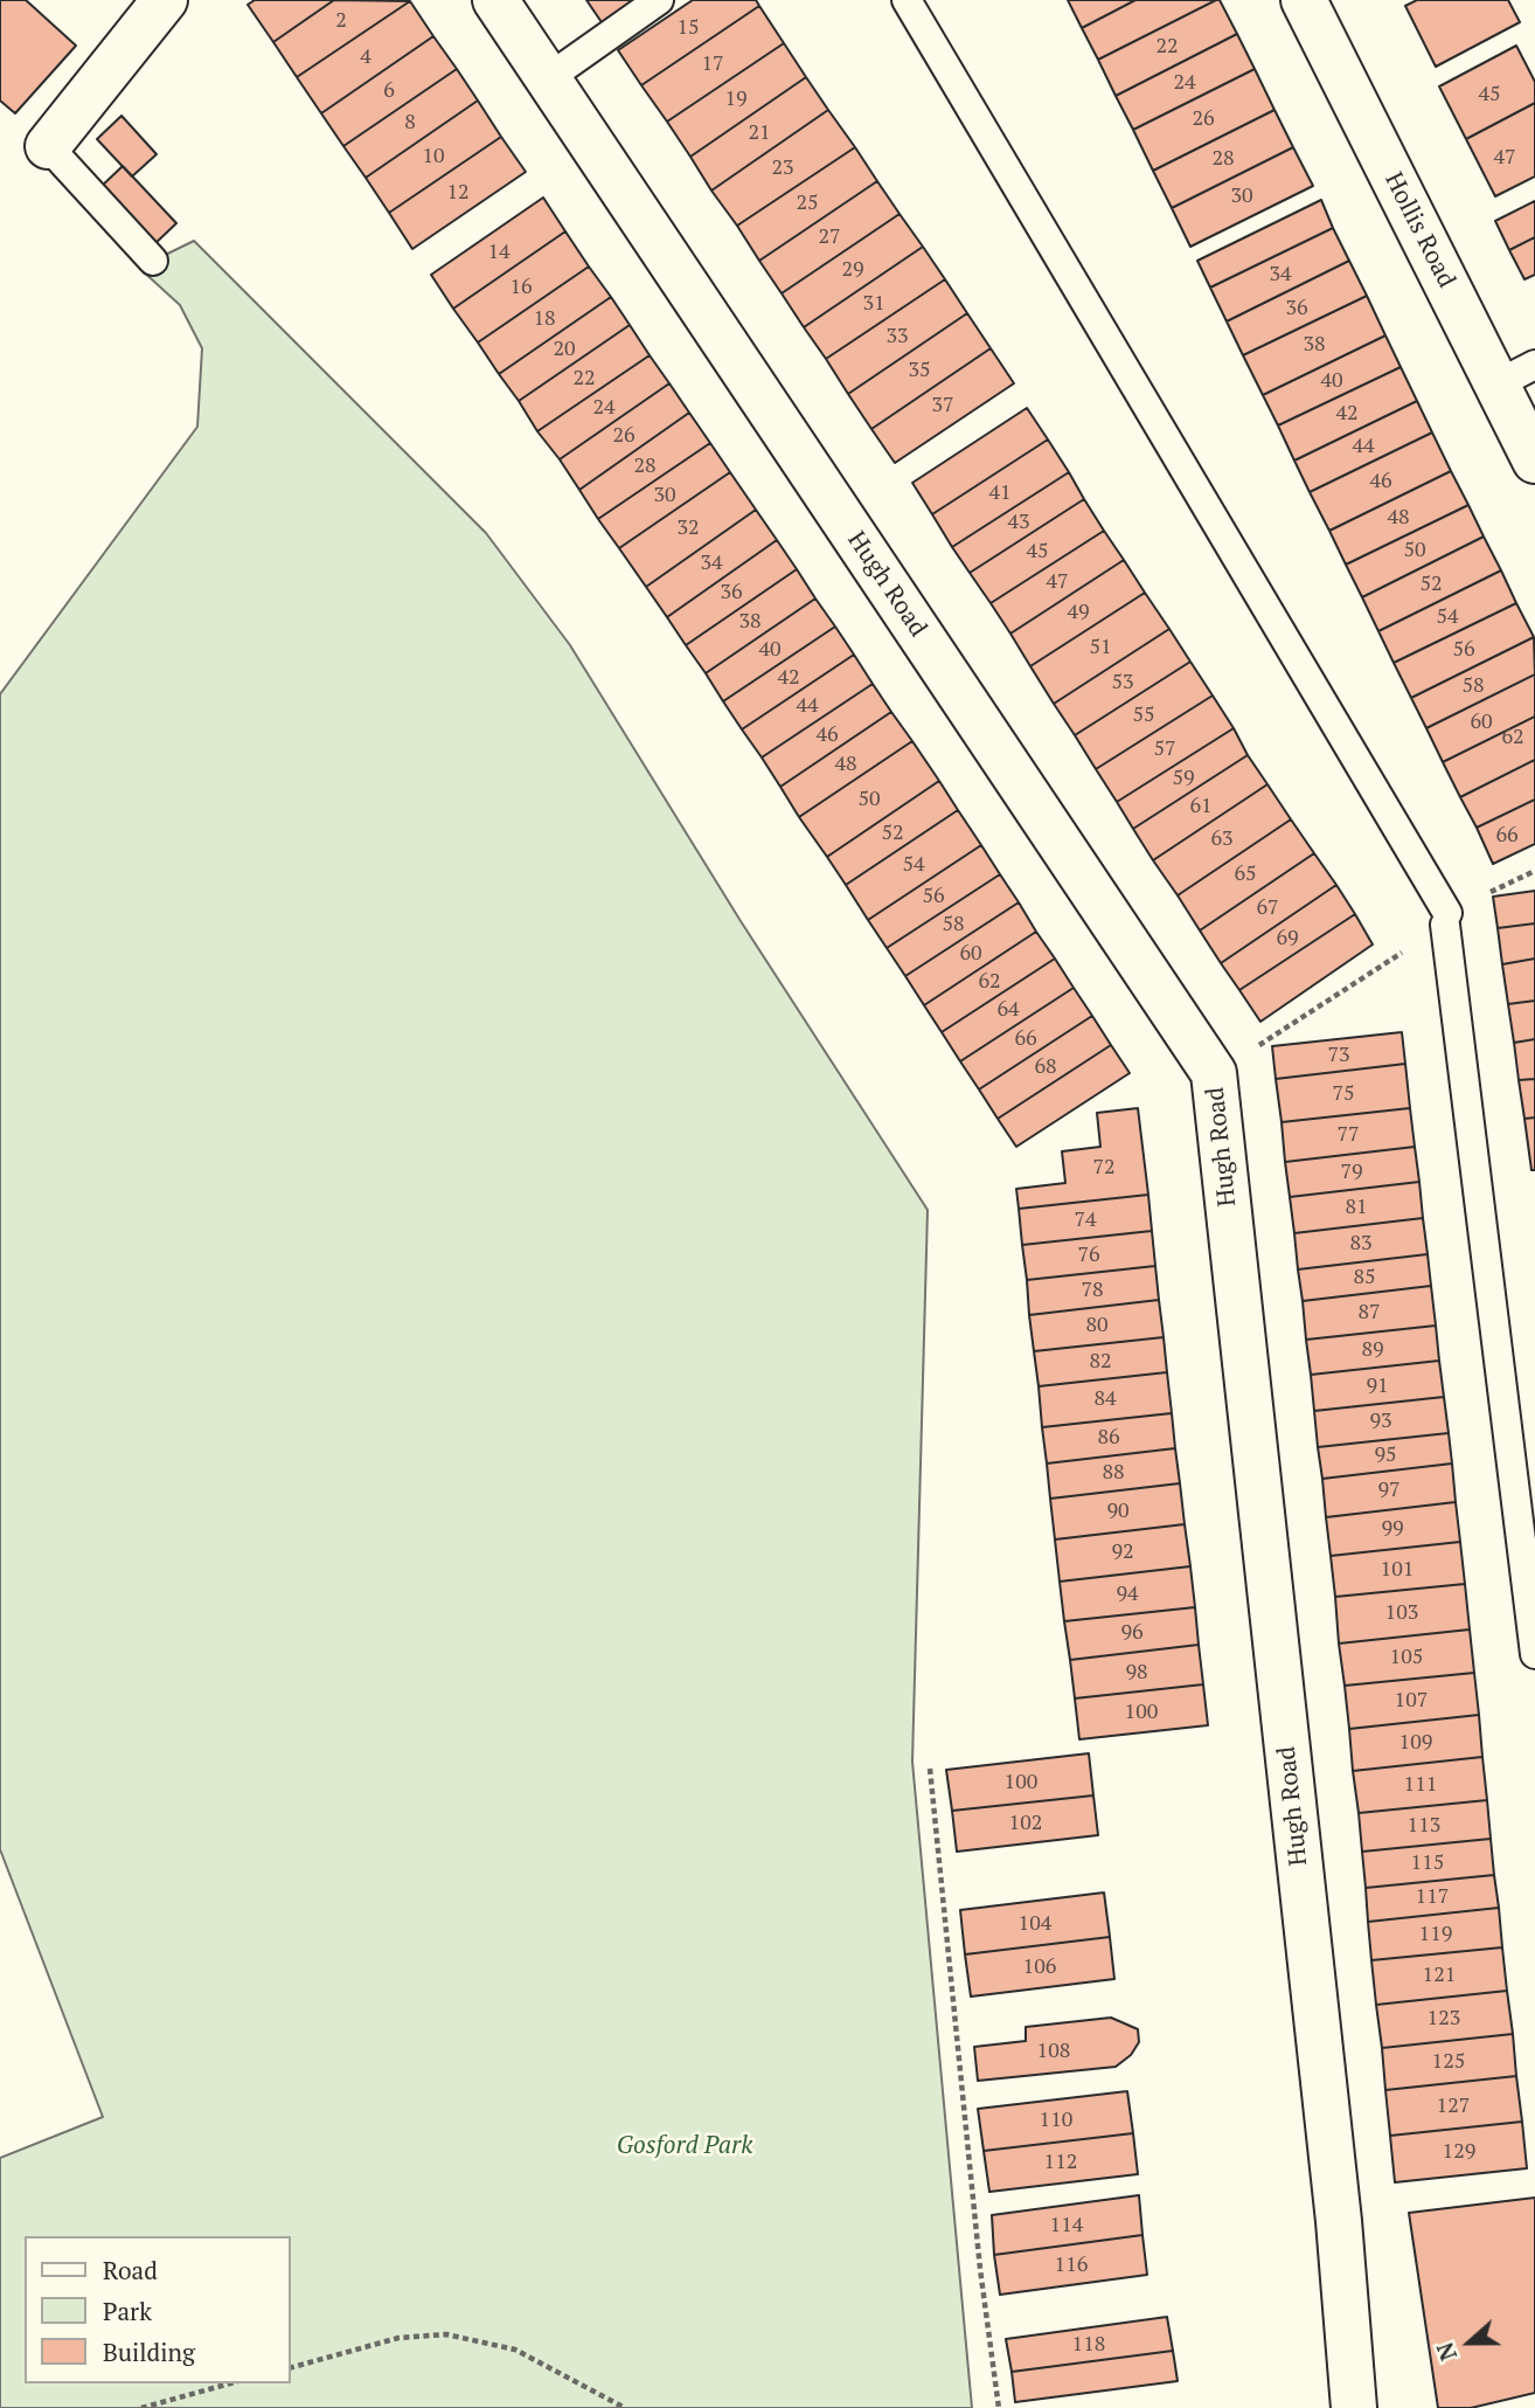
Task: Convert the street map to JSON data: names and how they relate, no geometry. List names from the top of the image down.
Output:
{
  "streets": {
    "street": ["Hollis Road", "Hugh Road"]
  },
  "parks": ["Gosford Park"],
  "house_numbers": [
    "2",
    "15",
    "22",
    "4",
    "17",
    "24",
    "6",
    "45",
    "19",
    "26",
    "8",
    "21",
    "10",
    "47",
    "28",
    "23",
    "12",
    "30",
    "25",
    "27",
    "14",
    "29",
    "34",
    "16",
    "31",
    "36",
    "18",
    "33",
    "38",
    "20",
    "35",
    "22",
    "40",
    "37",
    "24",
    "42",
    "26",
    "44",
    "28",
    "46",
    "41",
    "30",
    "48",
    "43",
    "32",
    "50",
    "45",
    "34",
    "47",
    "52",
    "36",
    "49",
    "54",
    "38",
    "51",
    "40",
    "56",
    "42",
    "53",
    "58",
    "44",
    "55",
    "60",
    "46",
    "62",
    "57",
    "48",
    "59",
    "50",
    "61",
    "52",
    "66",
    "63",
    "54",
    "65",
    "56",
    "67",
    "58",
    "69",
    "60",
    "62",
    "64",
    "66",
    "73",
    "68",
    "75",
    "77",
    "72",
    "79",
    "81",
    "74",
    "83",
    "76",
    "85",
    "78",
    "87",
    "80",
    "89",
    "82",
    "91",
    "84",
    "93",
    "86",
    "95",
    "88",
    "97",
    "90",
    "99",
    "92",
    "101",
    "94",
    "103",
    "96",
    "105",
    "98",
    "107",
    "100",
    "109",
    "100",
    "111",
    "102",
    "113",
    "115",
    "117",
    "104",
    "119",
    "106",
    "121",
    "123",
    "108",
    "125",
    "127",
    "110",
    "129",
    "112",
    "114",
    "116",
    "118"
  ],
  "legend": ["Road", "Park", "Building"],
  "north": "left"
}
